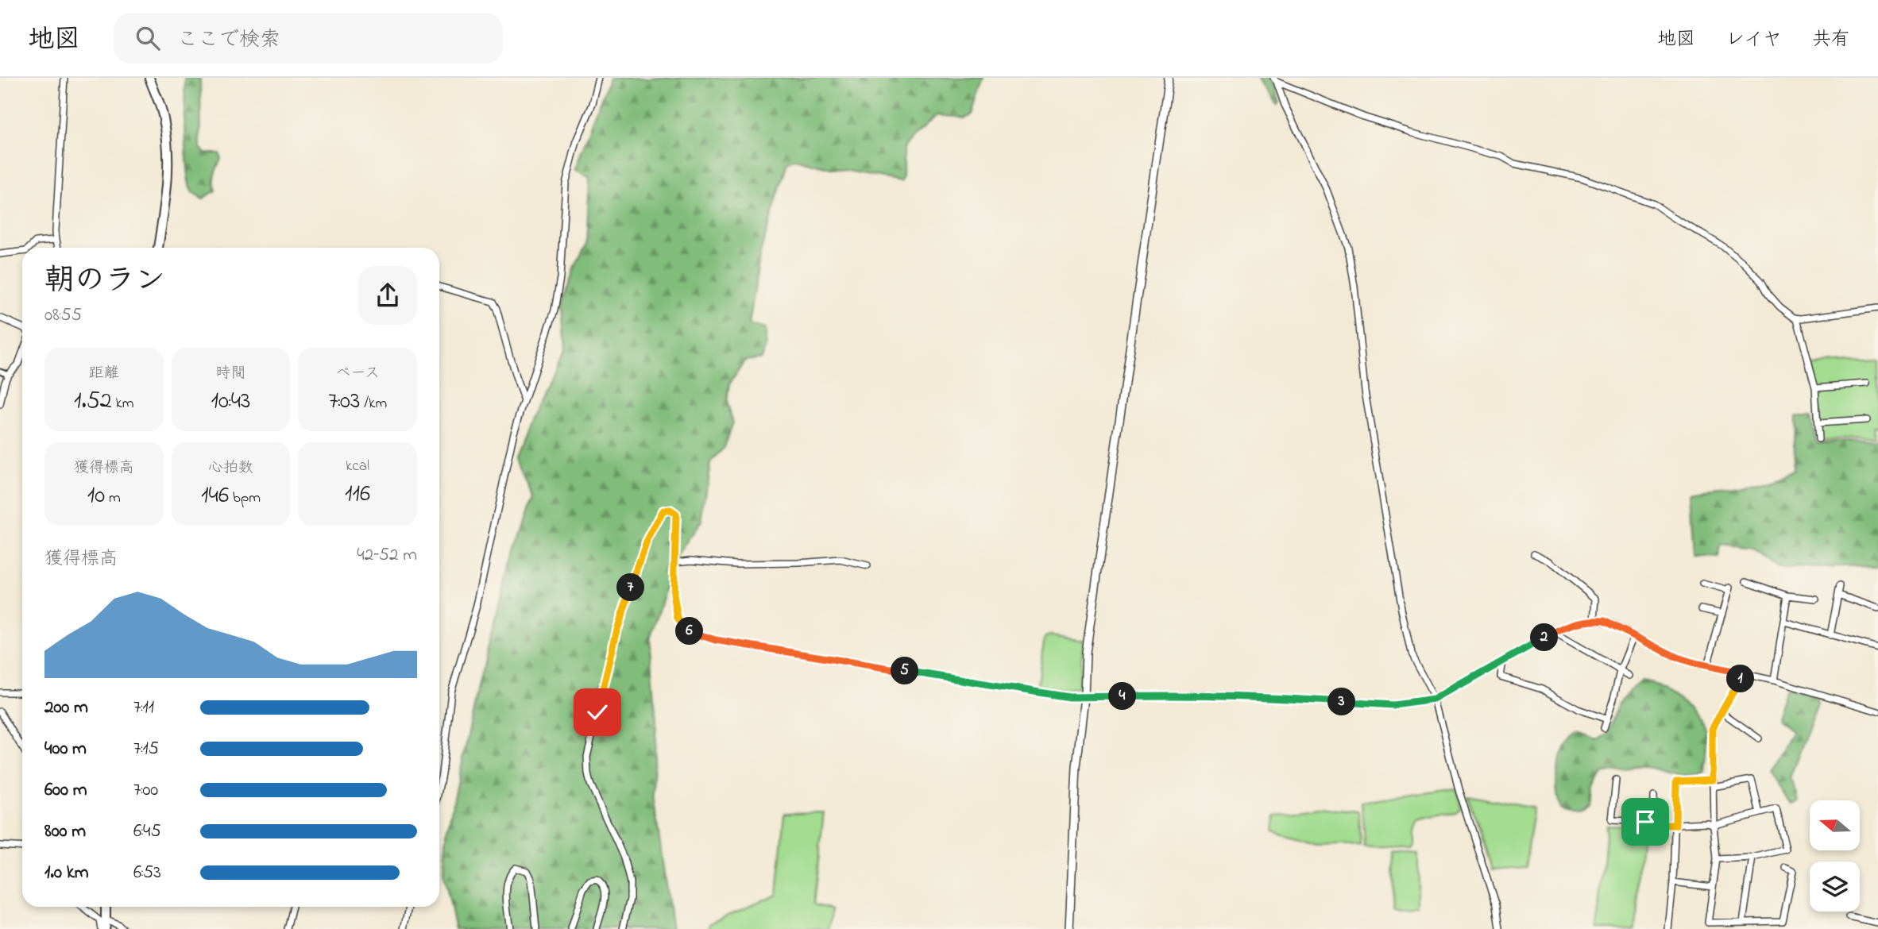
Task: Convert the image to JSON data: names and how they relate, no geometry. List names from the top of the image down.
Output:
{
  "north": "left",
  "page": {
    "header": "地図",
    "search": "ここで検索",
    "nav": ["地図", "レイヤ", "共有"],
    "heading": ["朝のラン", "08:55"],
    "stats": [
      ["距離", "1.52 km"],
      ["時間", "10:43"],
      ["ペース", "7:03 /km"],
      ["獲得標高", "10 m"],
      ["心拍数", "146 bpm"],
      ["kcal", "116"]
    ],
    "chart": ["獲得標高", "42–52 m"],
    "pins": [
      "7",
      "6",
      "2",
      "5",
      "1",
      "4",
      "3"
    ],
    "list": [
      {
        "name": "200 m",
        "note": "7:11"
      },
      {
        "name": "400 m",
        "note": "7:15"
      },
      {
        "name": "600 m",
        "note": "7:00"
      },
      {
        "name": "800 m",
        "note": "6:45"
      },
      {
        "name": "1.0 km",
        "note": "6:53"
      }
    ]
  }
}
